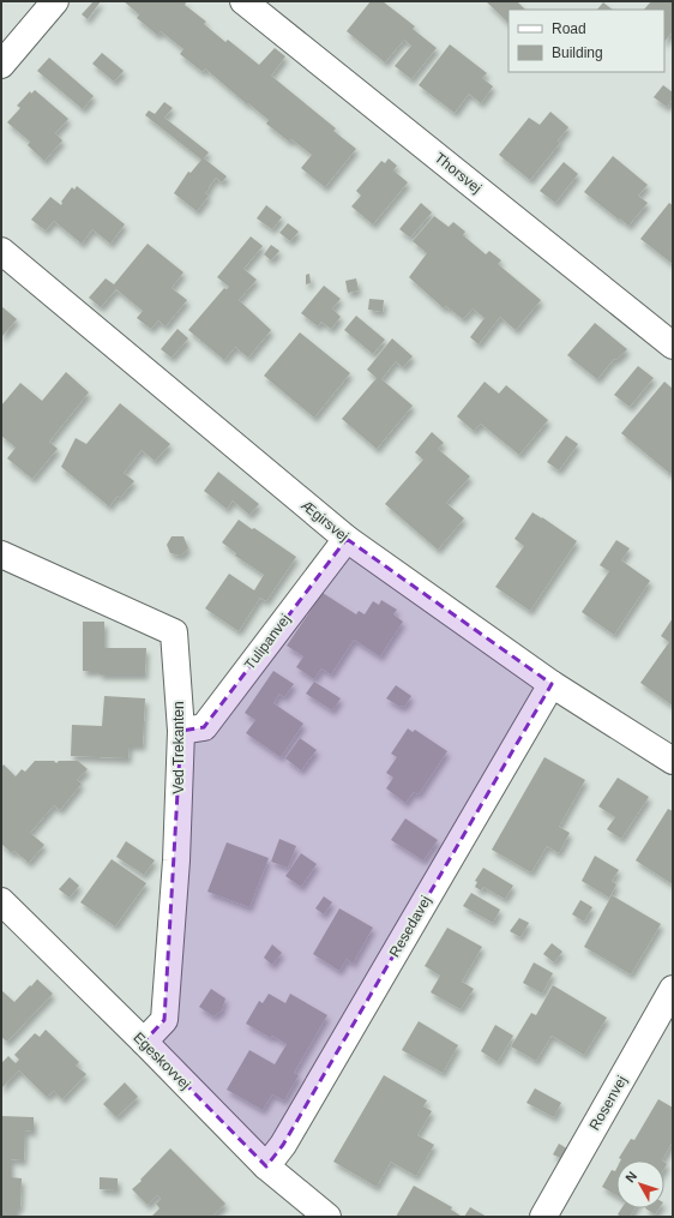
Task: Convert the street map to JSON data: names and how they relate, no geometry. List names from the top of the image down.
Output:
{
  "streets": {
    "street": [
      "Thorsvej",
      "Ægirsvej",
      "Tulipanvej",
      "Ved Trekanten",
      "Resedavej",
      "Egeskovvej",
      "Rosenvej"
    ]
  },
  "crossings": [
    ["Ægirsvej", "Tulipanvej"],
    ["Ægirsvej", "Resedavej"],
    ["Tulipanvej", "Ved Trekanten"],
    ["Ved Trekanten", "Egeskovvej"],
    ["Resedavej", "Egeskovvej"]
  ],
  "legend": ["Road", "Building"],
  "north": "top left"
}
